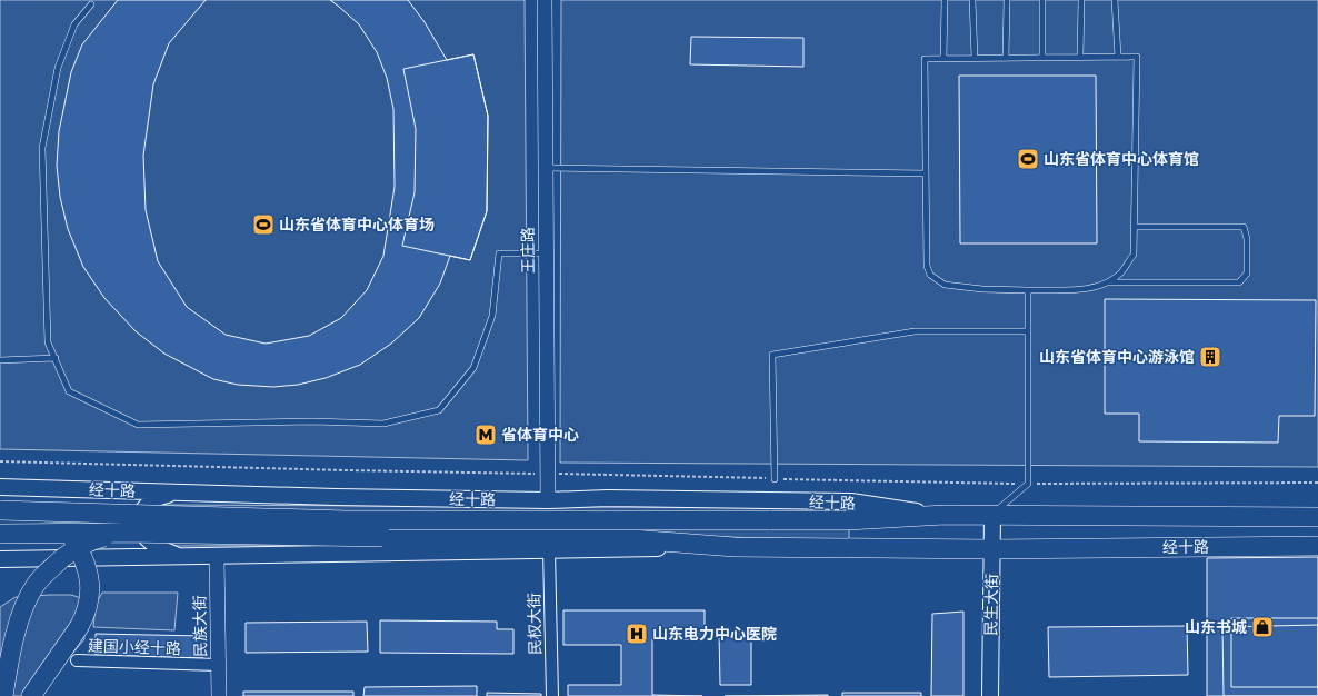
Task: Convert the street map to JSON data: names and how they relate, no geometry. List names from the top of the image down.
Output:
{
  "streets": {
    "highway": ["经十路"],
    "main road": ["民生大街"],
    "street": [
      "王庄路",
      "民权大街",
      "民族大街",
      "建国小经十路"
    ]
  },
  "crossings": [
    ["王庄路", "经十路"],
    ["经十路", "民生大街"],
    ["经十路", "民权大街"],
    ["经十路", "民族大街"],
    ["民族大街", "建国小经十路"]
  ],
  "places": {
    "sports": ["山东省体育中心体育馆", "山东省体育中心体育场"],
    "building": ["山东省体育中心游泳馆"],
    "metro station": ["省体育中心"],
    "shop": ["山东书城"],
    "hospital": ["山东电力中心医院"]
  }
}
